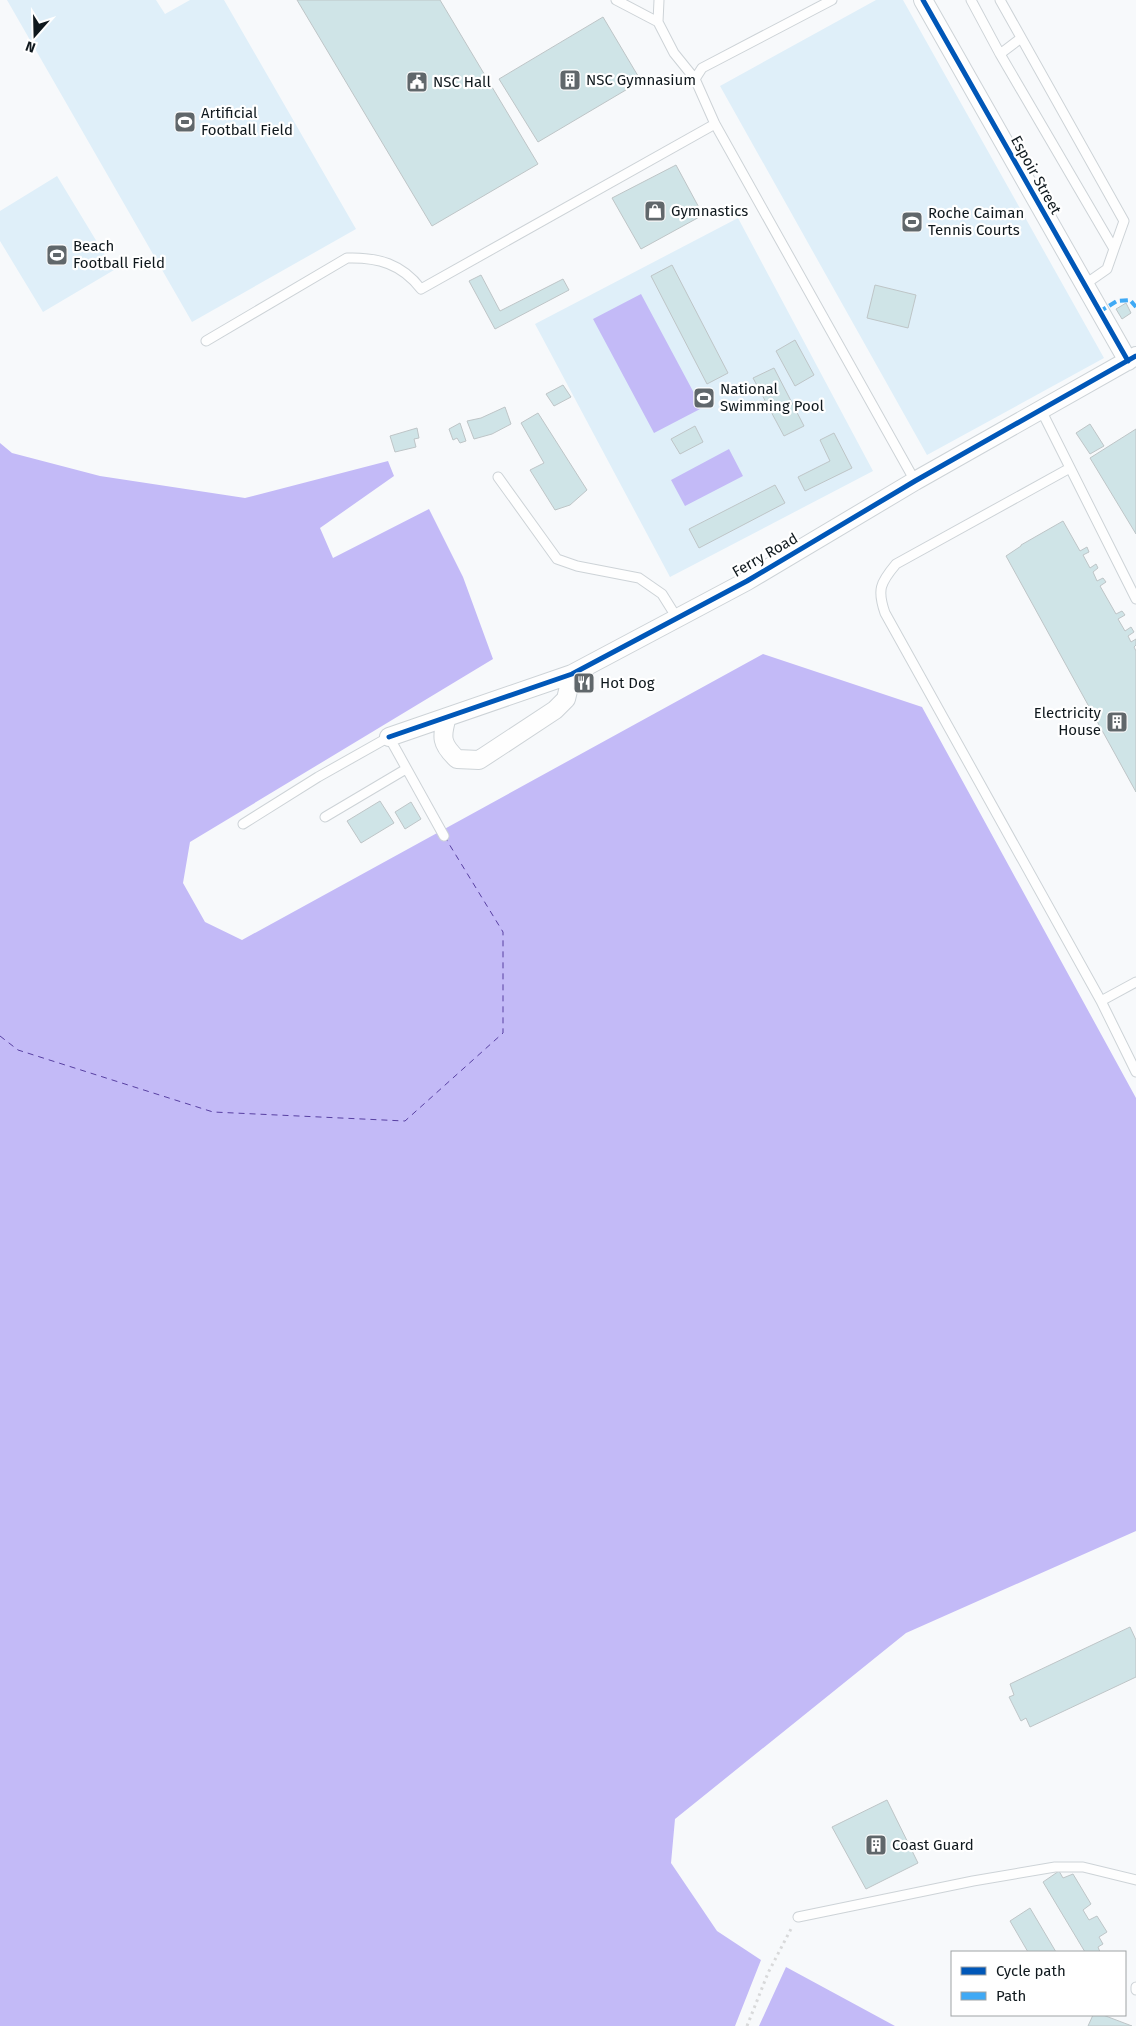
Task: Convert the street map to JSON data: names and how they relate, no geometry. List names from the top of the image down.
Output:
{
  "streets": {
    "street": ["Espoir Street", "Ferry Road"]
  },
  "crossings": [
    ["Espoir Street", "Ferry Road"]
  ],
  "places": {
    "building": ["NSC Gymnasium", "Electricity House", "Coast Guard"],
    "public building": ["NSC Hall"],
    "sports": [
      "Artificial Football Field",
      "Roche Caiman Tennis Courts",
      "Beach Football Field",
      "National Swimming Pool"
    ],
    "shop": ["Gymnastics"],
    "restaurant": ["Hot Dog"]
  },
  "legend": ["Cycle path", "Path"],
  "north": "bottom"
}
